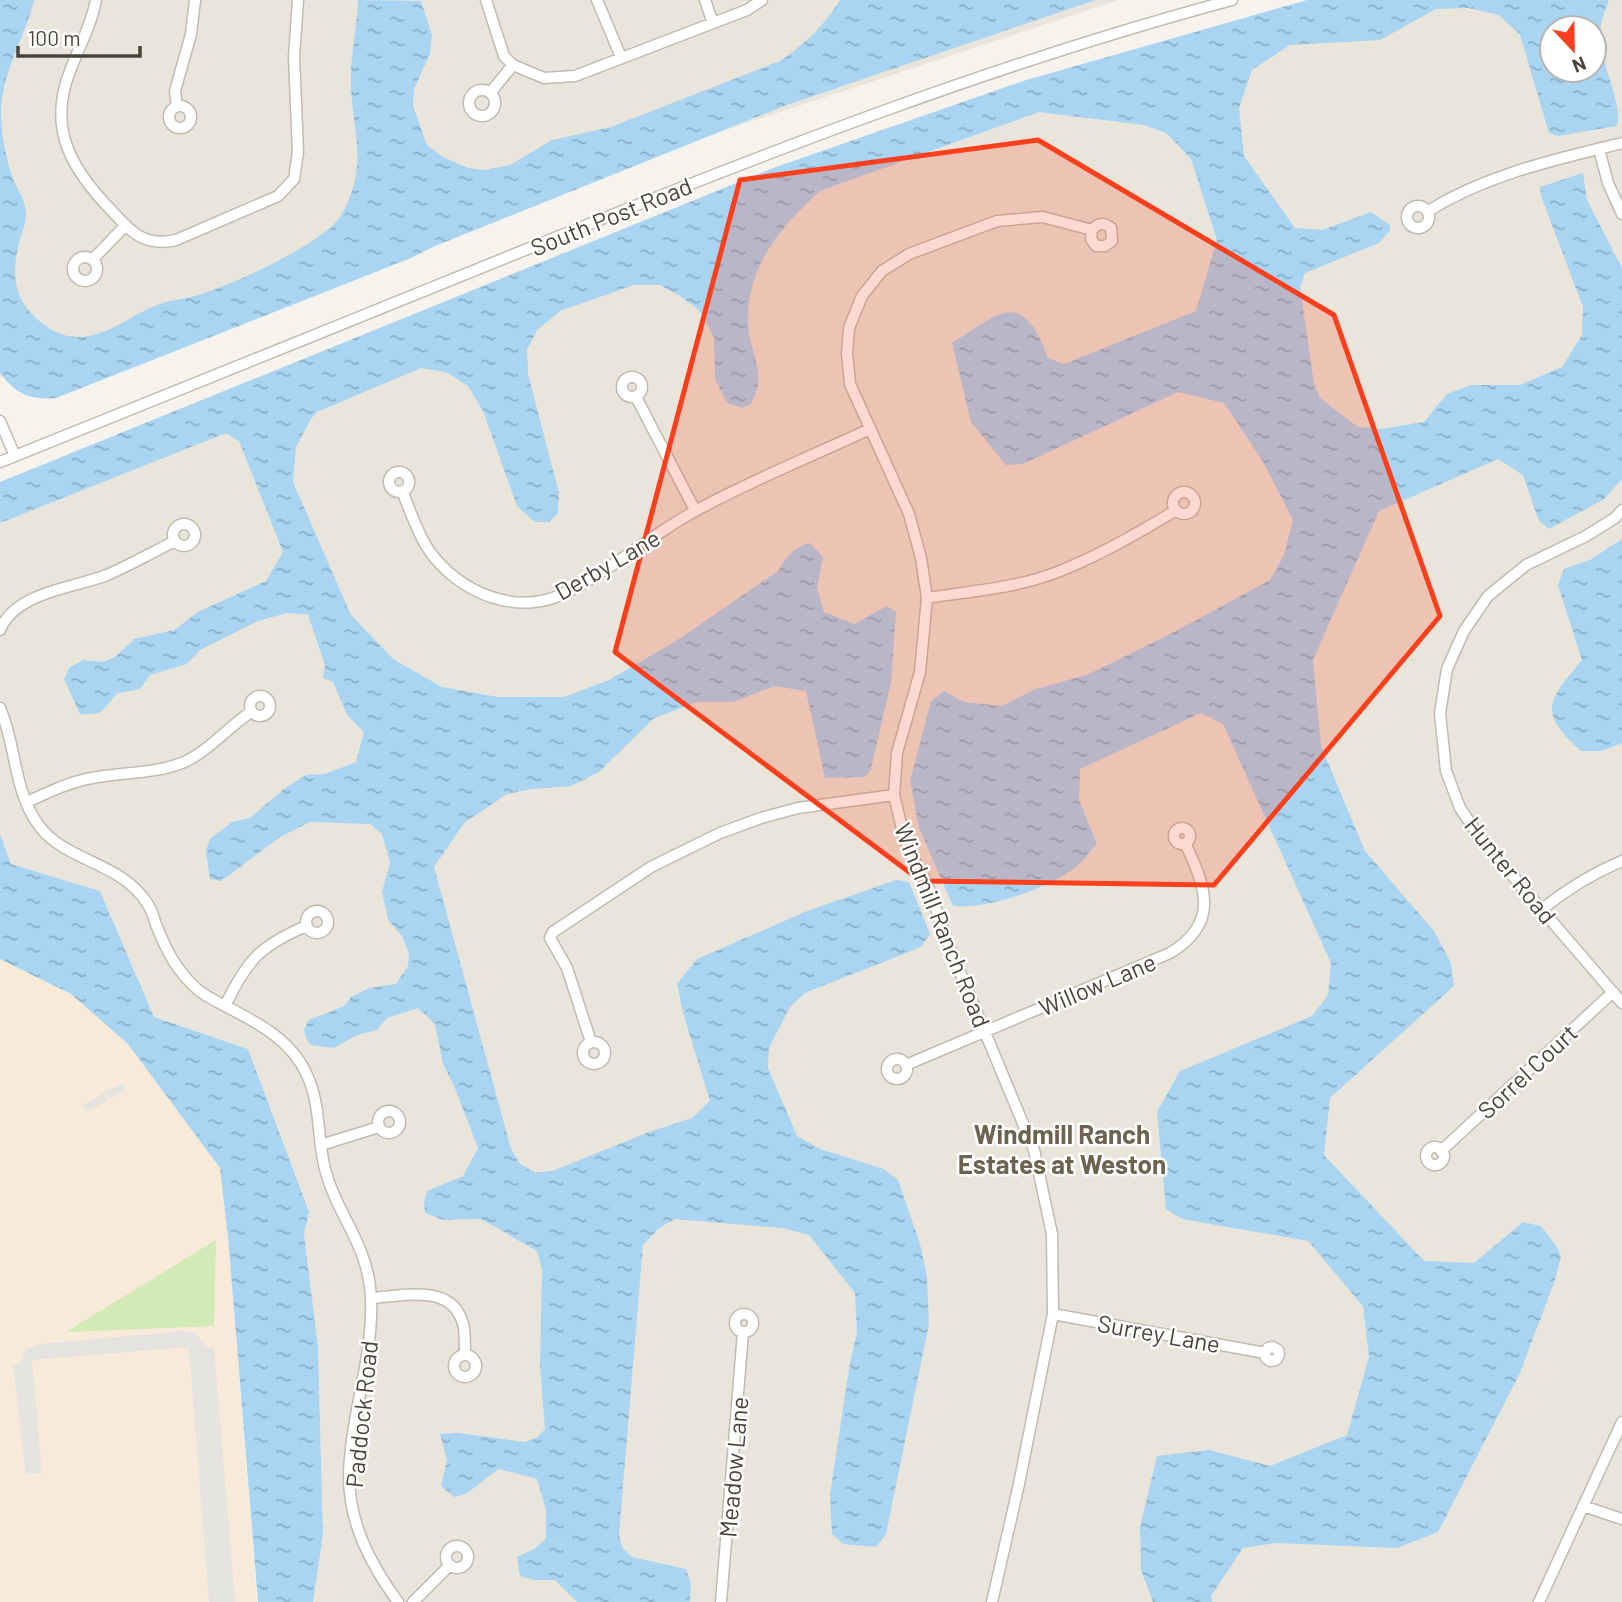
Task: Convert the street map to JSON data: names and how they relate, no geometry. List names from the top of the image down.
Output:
{
  "streets": {
    "street": [
      "South Post Road",
      "Derby Lane",
      "Hunter Road",
      "Windmill Ranch Road",
      "Willow Lane",
      "Sorrel Court",
      "Surrey Lane",
      "Paddock Road",
      "Meadow Lane"
    ]
  },
  "crossings": [
    ["Derby Lane", "Windmill Ranch Road"],
    ["Hunter Road", "Sorrel Court"],
    ["Windmill Ranch Road", "Willow Lane"],
    ["Windmill Ranch Road", "Surrey Lane"]
  ],
  "districts": ["Windmill Ranch Estates at Weston"],
  "scale_bar": "100 m",
  "north": "bottom"
}
